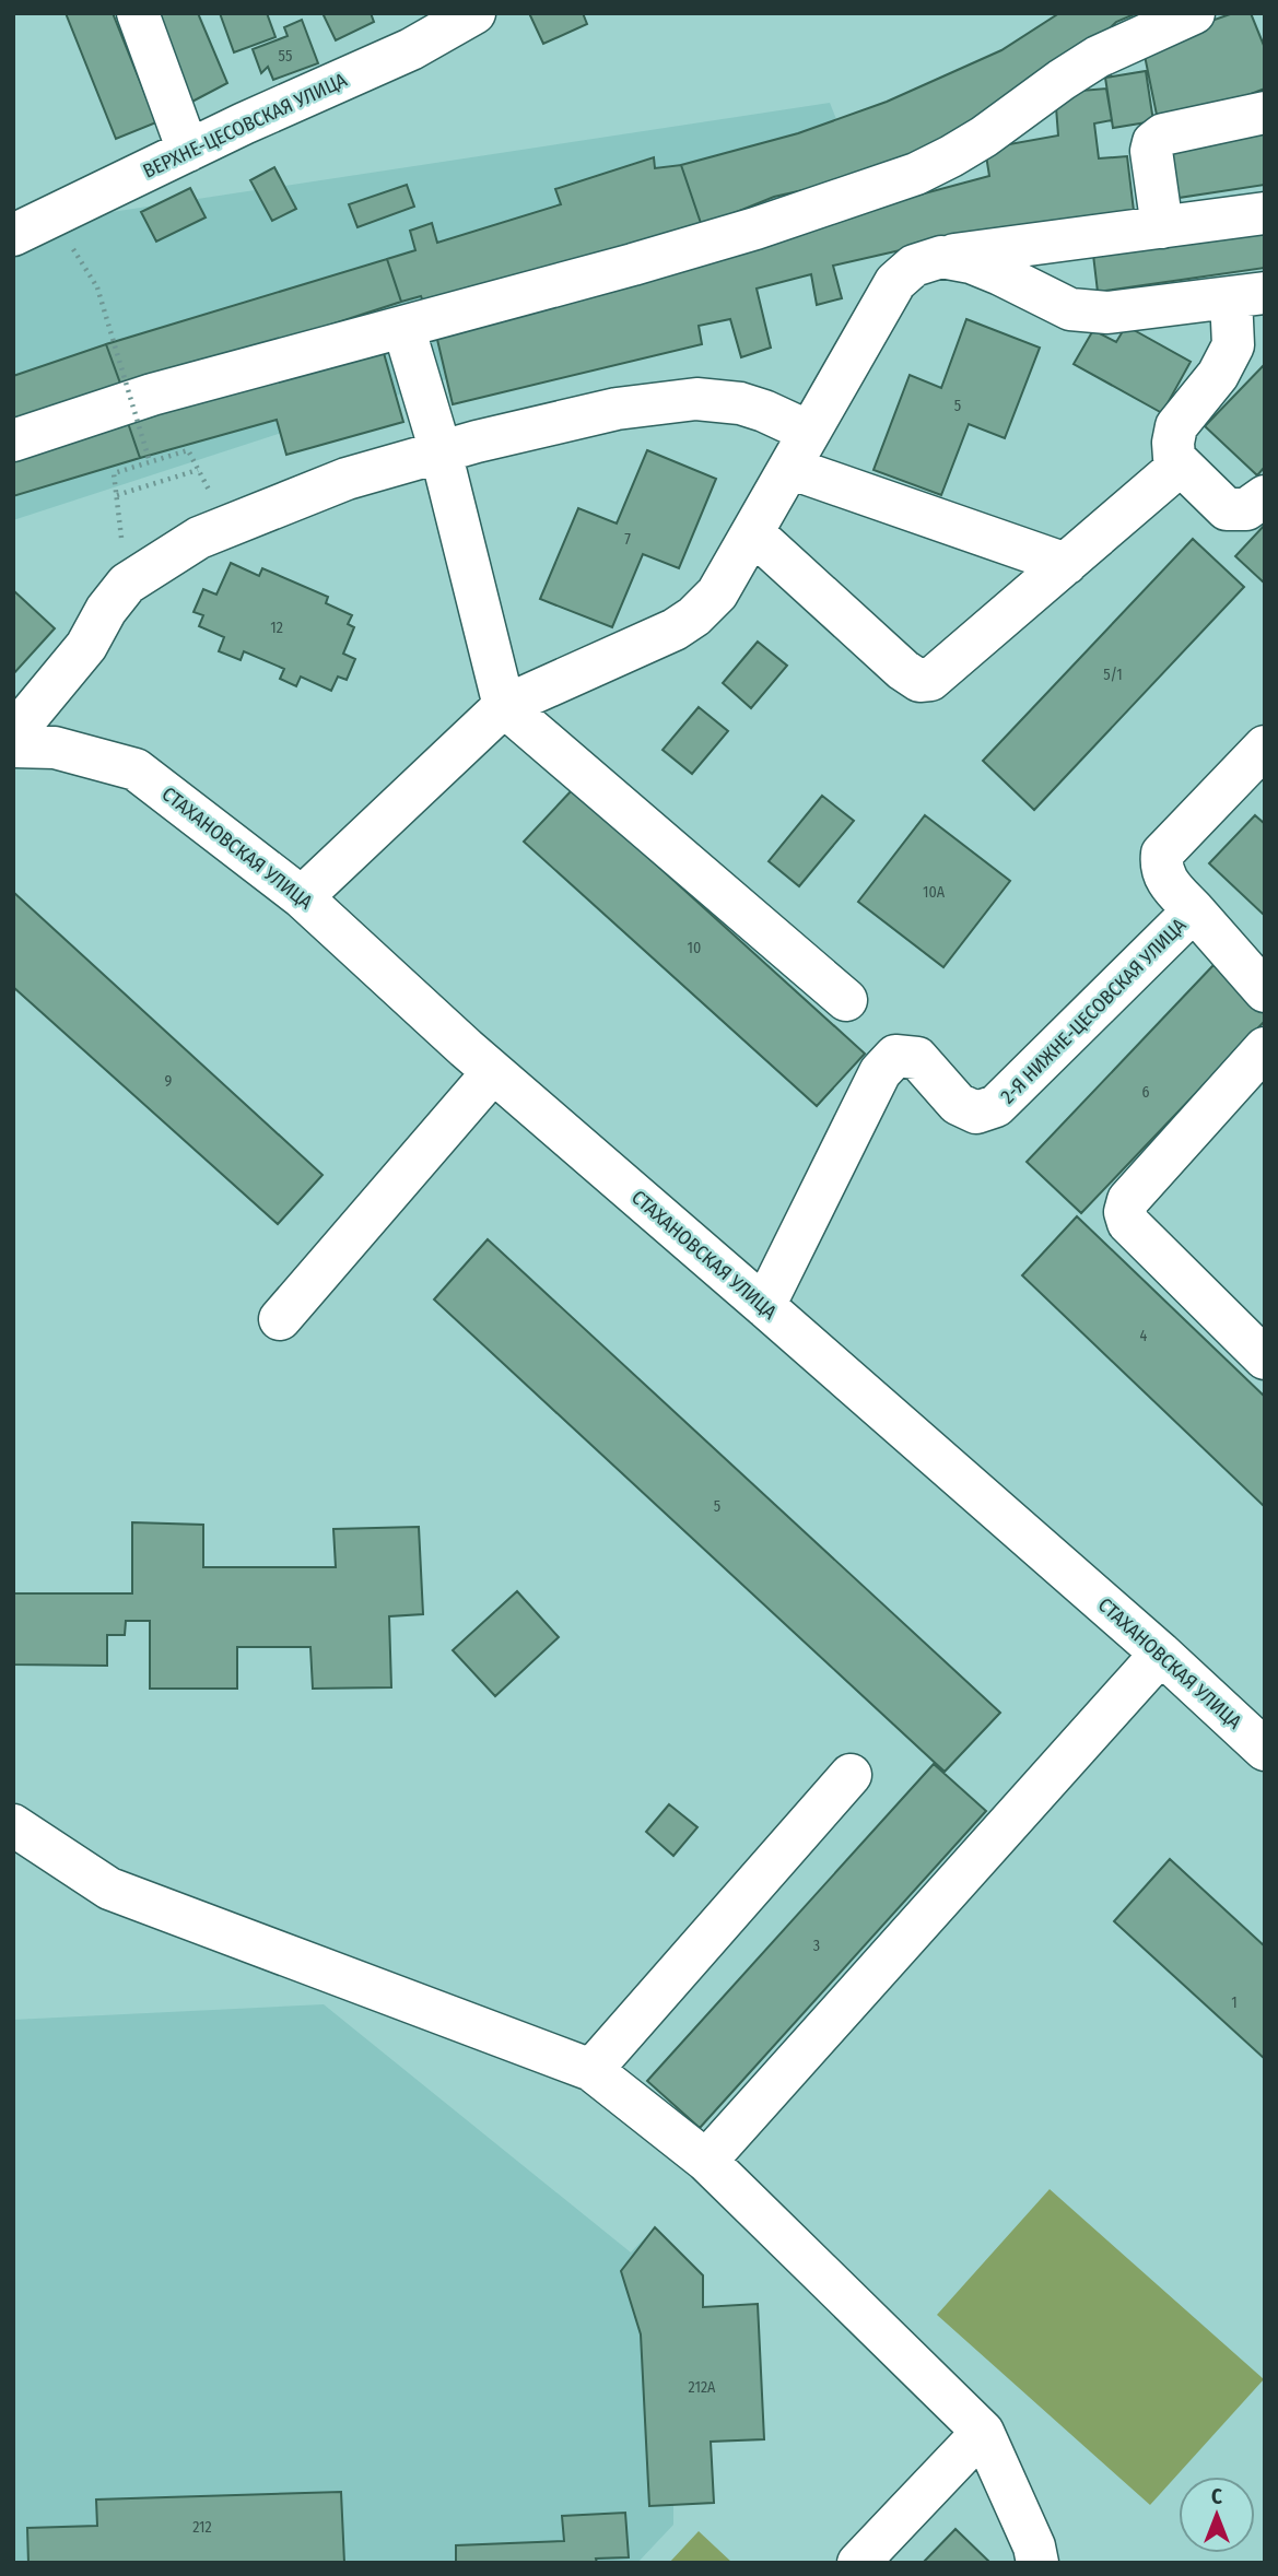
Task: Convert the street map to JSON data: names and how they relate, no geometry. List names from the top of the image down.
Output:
{
  "streets": {
    "street": ["ВЕРХНЕ-ЦЕСОВСКАЯ УЛИЦА", "СТАХАНОВСКАЯ УЛИЦА", "2-Я НИЖНЕ-ЦЕСОВСКАЯ УЛИЦА"]
  },
  "crossings": [
    ["СТАХАНОВСКАЯ УЛИЦА", "2-Я НИЖНЕ-ЦЕСОВСКАЯ УЛИЦА"]
  ],
  "house_numbers": [
    "55",
    "5",
    "7",
    "12",
    "5/1",
    "10А",
    "10",
    "9",
    "6",
    "4",
    "5",
    "3",
    "1",
    "212А",
    "212"
  ],
  "north": "top"
}
